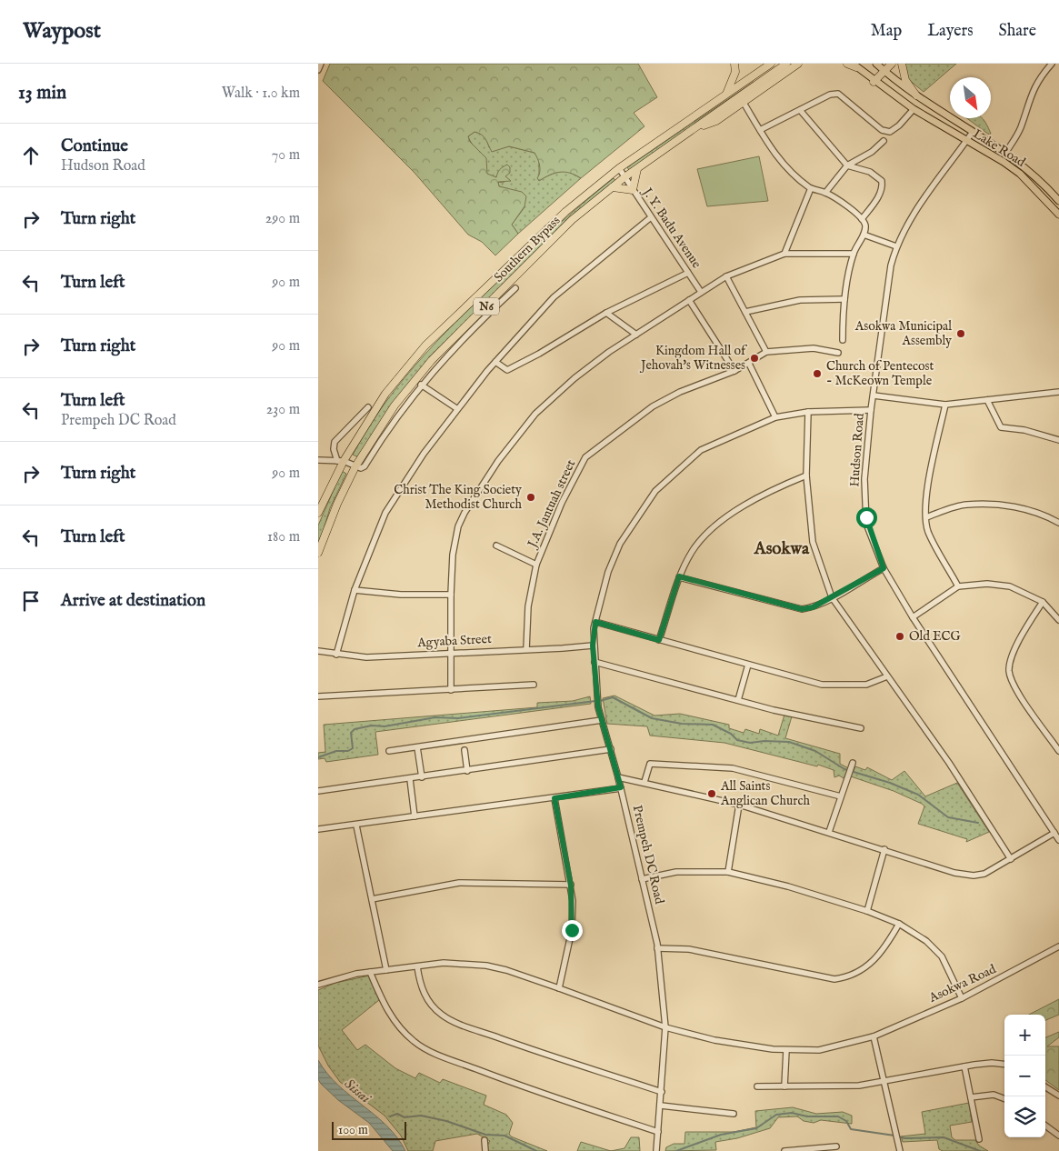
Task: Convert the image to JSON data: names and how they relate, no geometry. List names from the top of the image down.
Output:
{
  "streets": {
    "highway": ["Southern Bypass", "N6"],
    "main road": ["Lake Road"],
    "street": [
      "J. Y. Badu Avenue",
      "Hudson Road",
      "J.A. Jantuah street",
      "Agyaba Street",
      "Prempeh DC Road",
      "Asokwa Road"
    ]
  },
  "crossings": [
    ["Lake Road", "Hudson Road"],
    ["J. Y. Badu Avenue", "Southern Bypass"],
    ["Hudson Road", "Prempeh DC Road"],
    ["J.A. Jantuah street", "Agyaba Street"],
    ["Agyaba Street", "Prempeh DC Road"],
    ["Prempeh DC Road", "Asokwa Road"]
  ],
  "districts": ["Asokwa"],
  "water": ["Sissai"],
  "places": [
    "Asokwa Municipal Assembly",
    "Kingdom Hall of Jehovah's Witnesses",
    "Church of Pentecost - McKeown Temple",
    "Christ The King Society Methodist Church",
    "Old ECG",
    "All Saints Anglican Church"
  ],
  "scale_bar": "100 m",
  "north": "bottom right",
  "page": {
    "header": "Waypost",
    "nav": ["Map", "Layers", "Share"],
    "heading": ["13 min", "Walk · 1.0 km"],
    "list": [
      ["Continue", "Hudson Road", "70 m"],
      ["Turn right", "290 m"],
      ["Turn left", "90 m"],
      ["Turn right", "90 m"],
      ["Turn left", "Prempeh DC Road", "230 m"],
      ["Turn right", "90 m"],
      ["Turn left", "180 m"],
      "Arrive at destination"
    ],
    "map_buttons": ["+", "−"],
    "scale": "100 m"
  }
}
